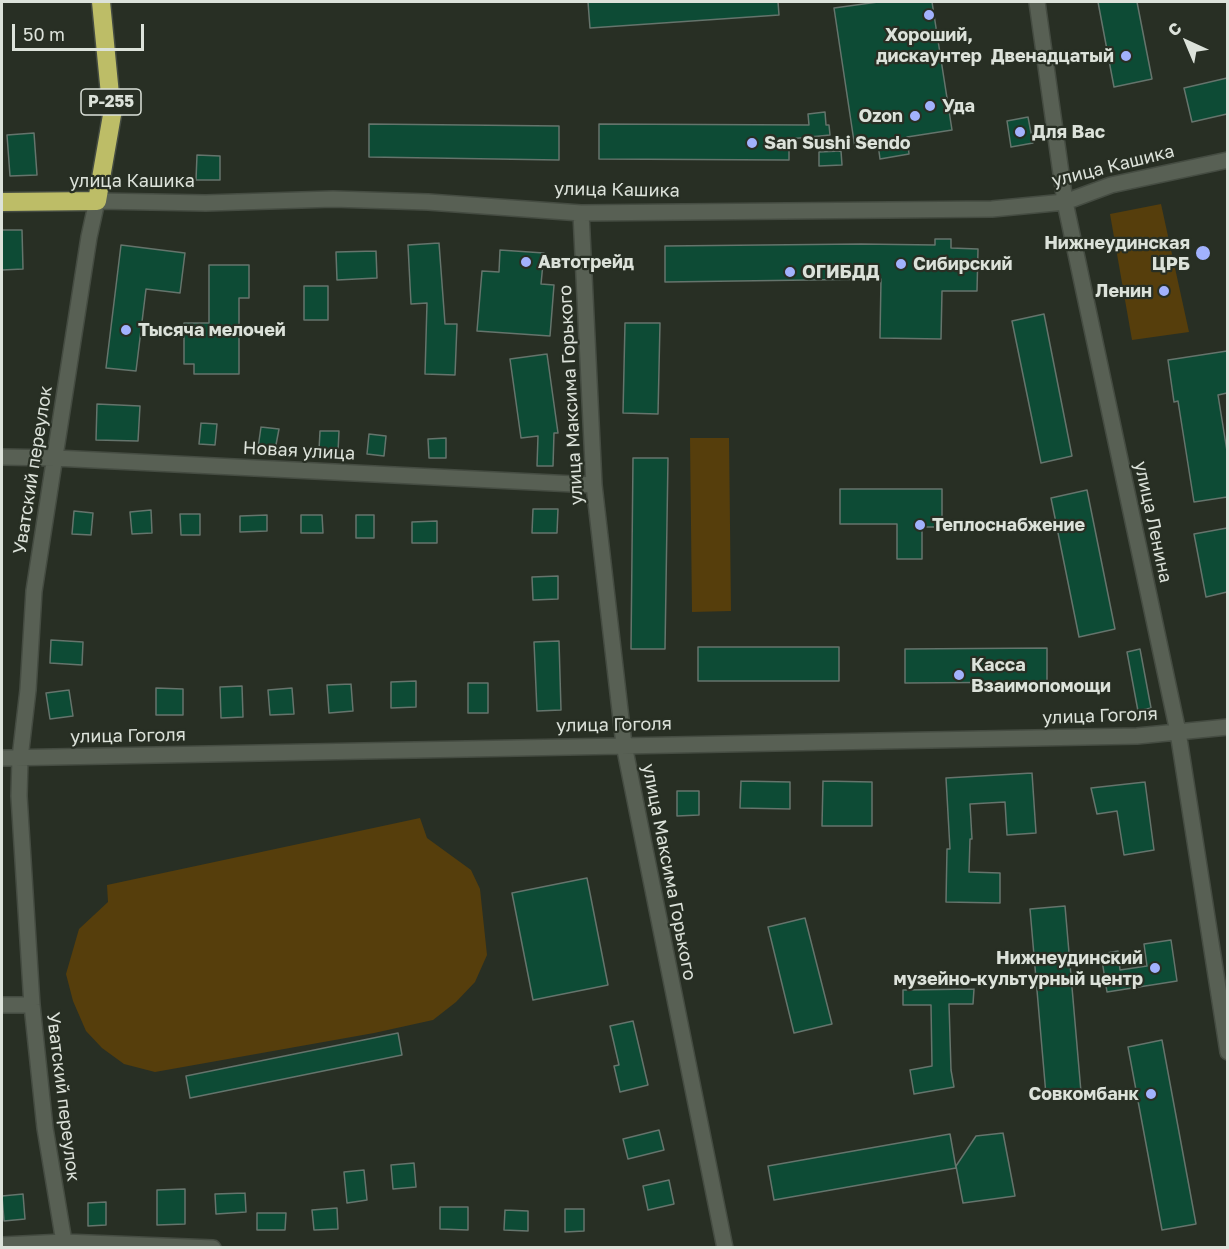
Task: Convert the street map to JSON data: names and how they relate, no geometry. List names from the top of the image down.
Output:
{
  "streets": {
    "highway": ["Р-255", "улица Кашика"],
    "street": [
      "улица Максима Горького",
      "Новая улица",
      "Уватский переулок",
      "улица Ленина",
      "улица Гоголя"
    ]
  },
  "crossings": [
    ["Р-255", "улица Кашика"],
    ["Р-255", "Уватский переулок"],
    ["улица Кашика", "улица Максима Горького"],
    ["улица Кашика", "Уватский переулок"],
    ["улица Кашика", "улица Ленина"],
    ["улица Максима Горького", "Новая улица"],
    ["улица Максима Горького", "улица Гоголя"],
    ["Новая улица", "Уватский переулок"],
    ["Уватский переулок", "улица Гоголя"],
    ["улица Ленина", "улица Гоголя"]
  ],
  "places": [
    "Хороший, дискаунтер",
    "Двенадцатый",
    "Уда",
    "Ozon",
    "Для Вас",
    "San Sushi Sendo",
    "Нижнеудинская ЦРБ",
    "Автотрейд",
    "Сибирский",
    "ОГИБДД",
    "Ленин",
    "Тысяча мелочей",
    "Теплоснабжение",
    "Касса Взаимопомощи",
    "Нижнеудинский музейно-культурный центр",
    "Совкомбанк"
  ],
  "scale_bar": "50 m",
  "north": "top left"
}
